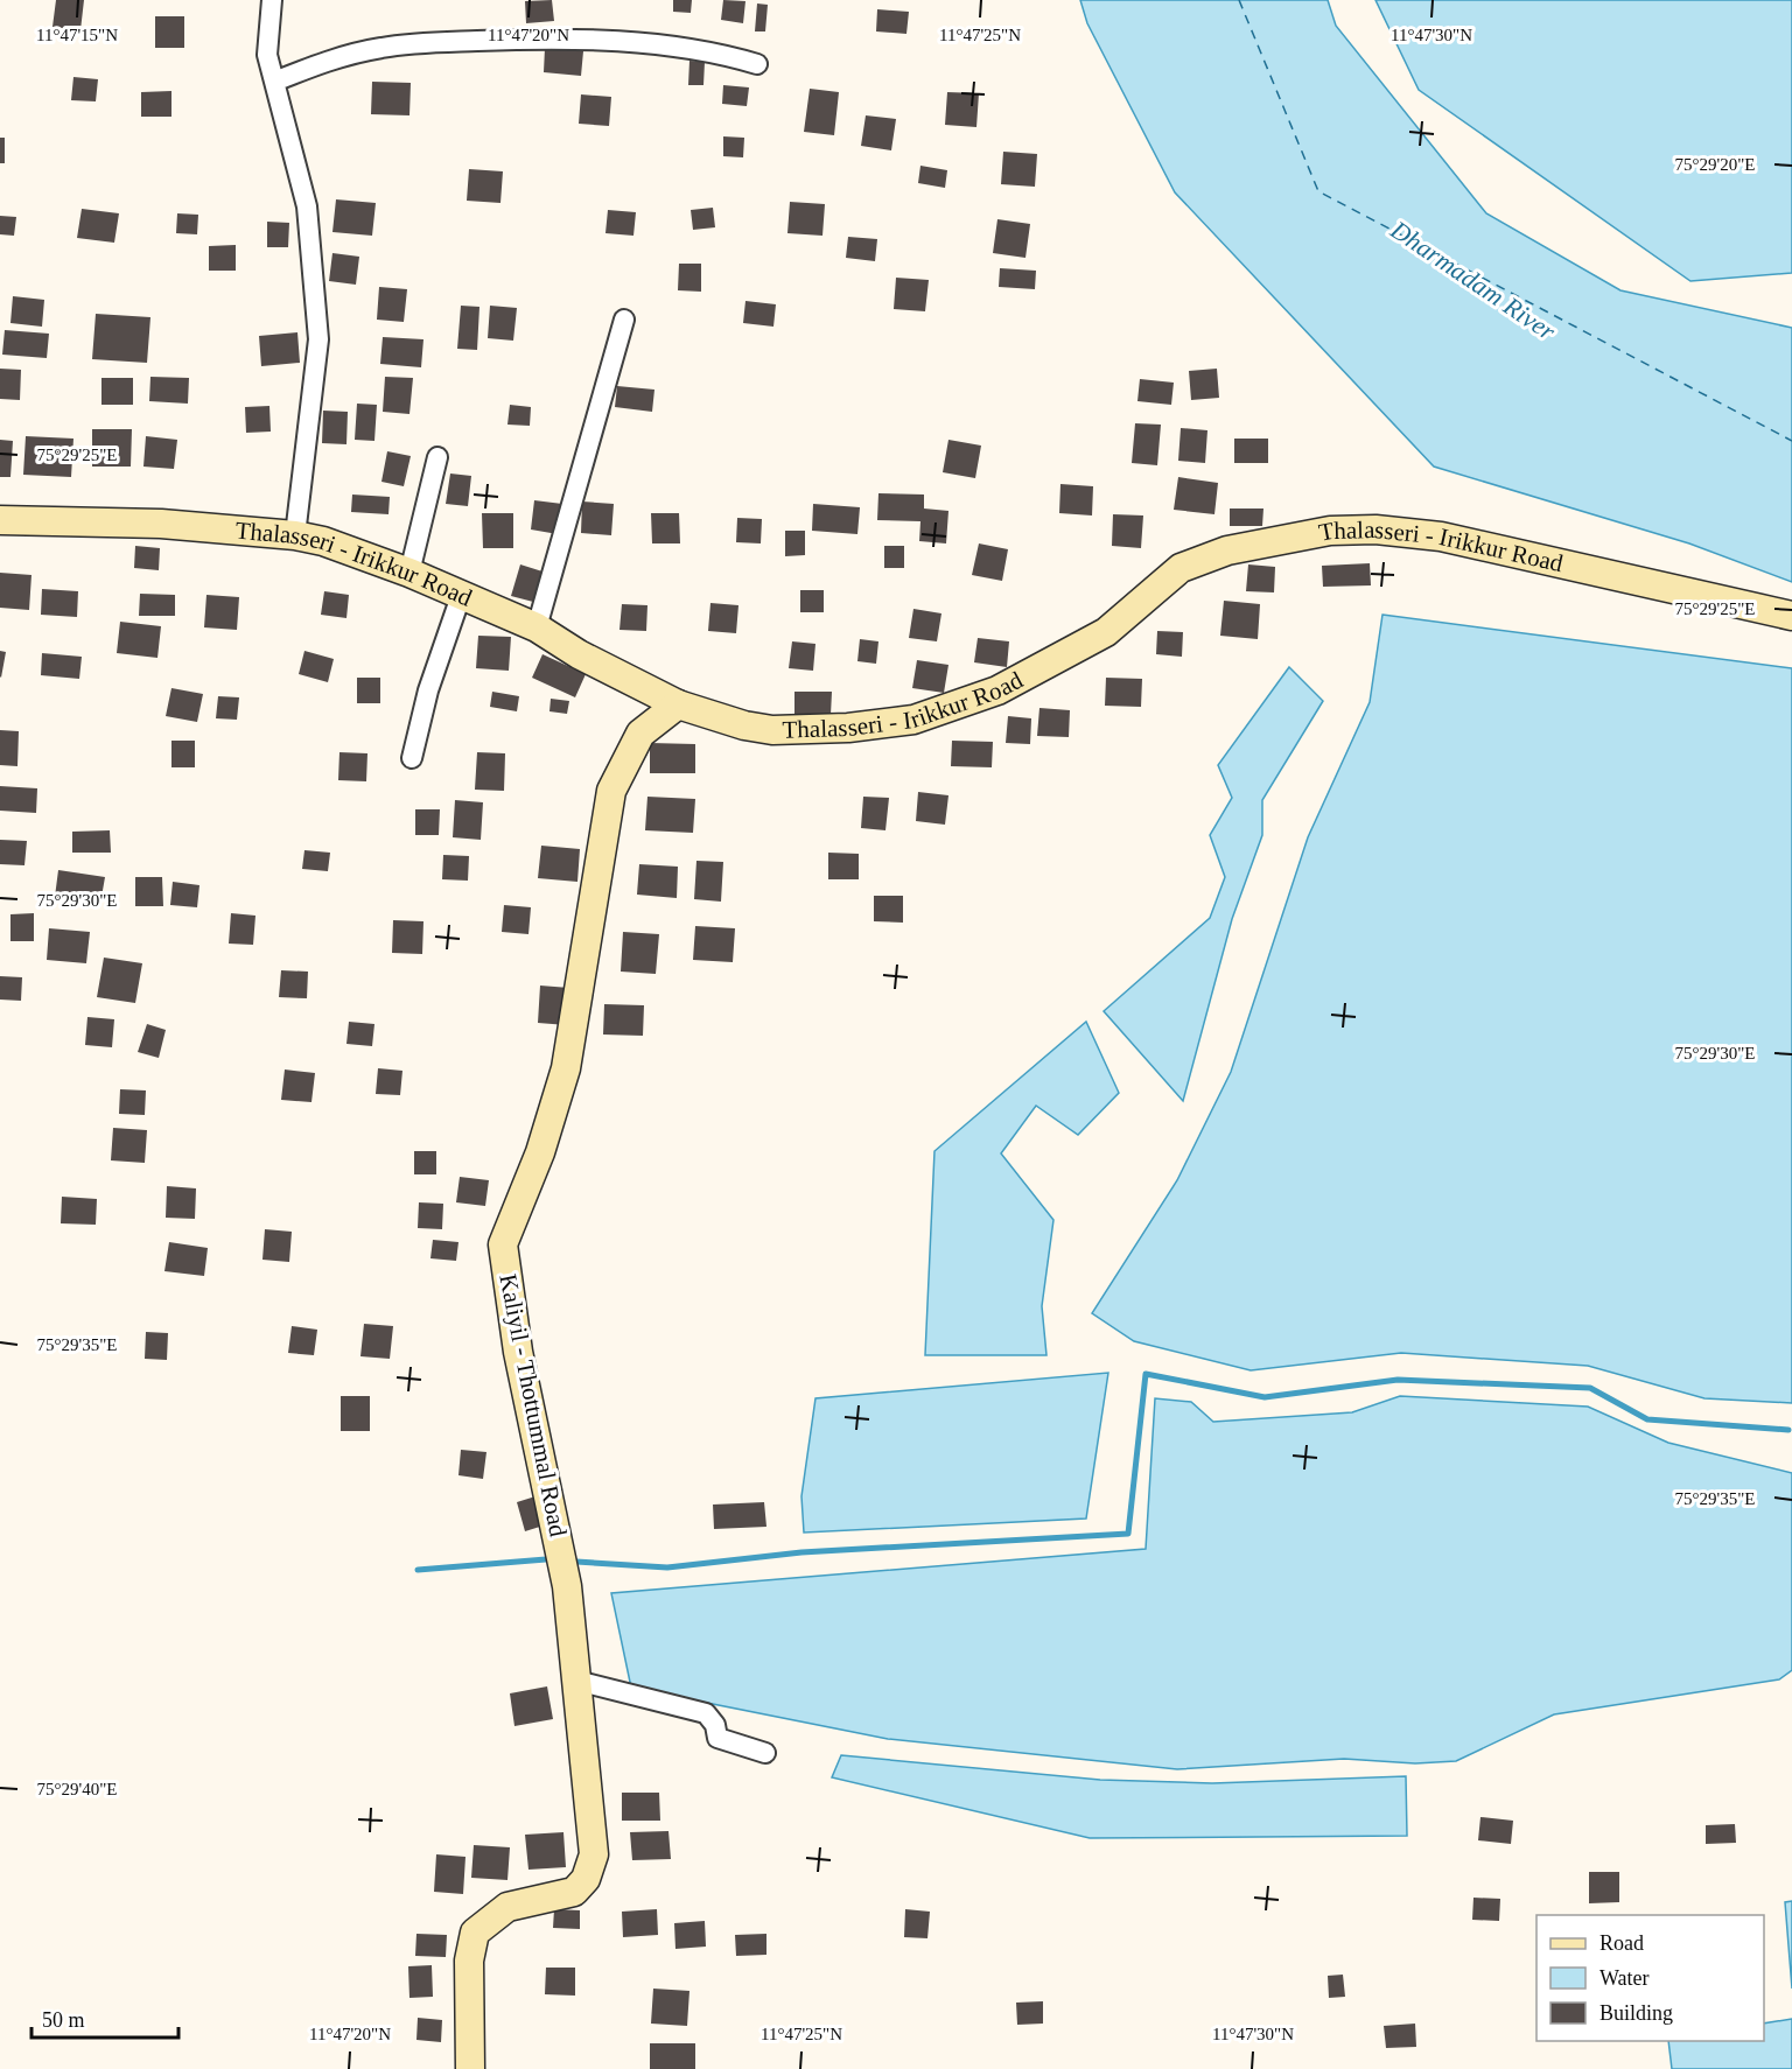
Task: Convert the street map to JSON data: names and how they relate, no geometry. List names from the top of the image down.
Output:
{
  "streets": {
    "main road": ["Thalasseri - Irikkur Road", "Kaliyil - Thottummal Road"]
  },
  "crossings": [
    ["Thalasseri - Irikkur Road", "Kaliyil - Thottummal Road"]
  ],
  "water": ["Dharmadam River"],
  "legend": ["Road", "Water", "Building"],
  "scale_bar": "50 m",
  "coordinates": [
    "11°47'20\"N",
    "11°47'25\"N",
    "11°47'30\"N",
    "11°47'15\"N",
    "75°29'20\"E",
    "75°29'25\"E",
    "75°29'30\"E",
    "75°29'35\"E",
    "75°29'40\"E"
  ]
}
